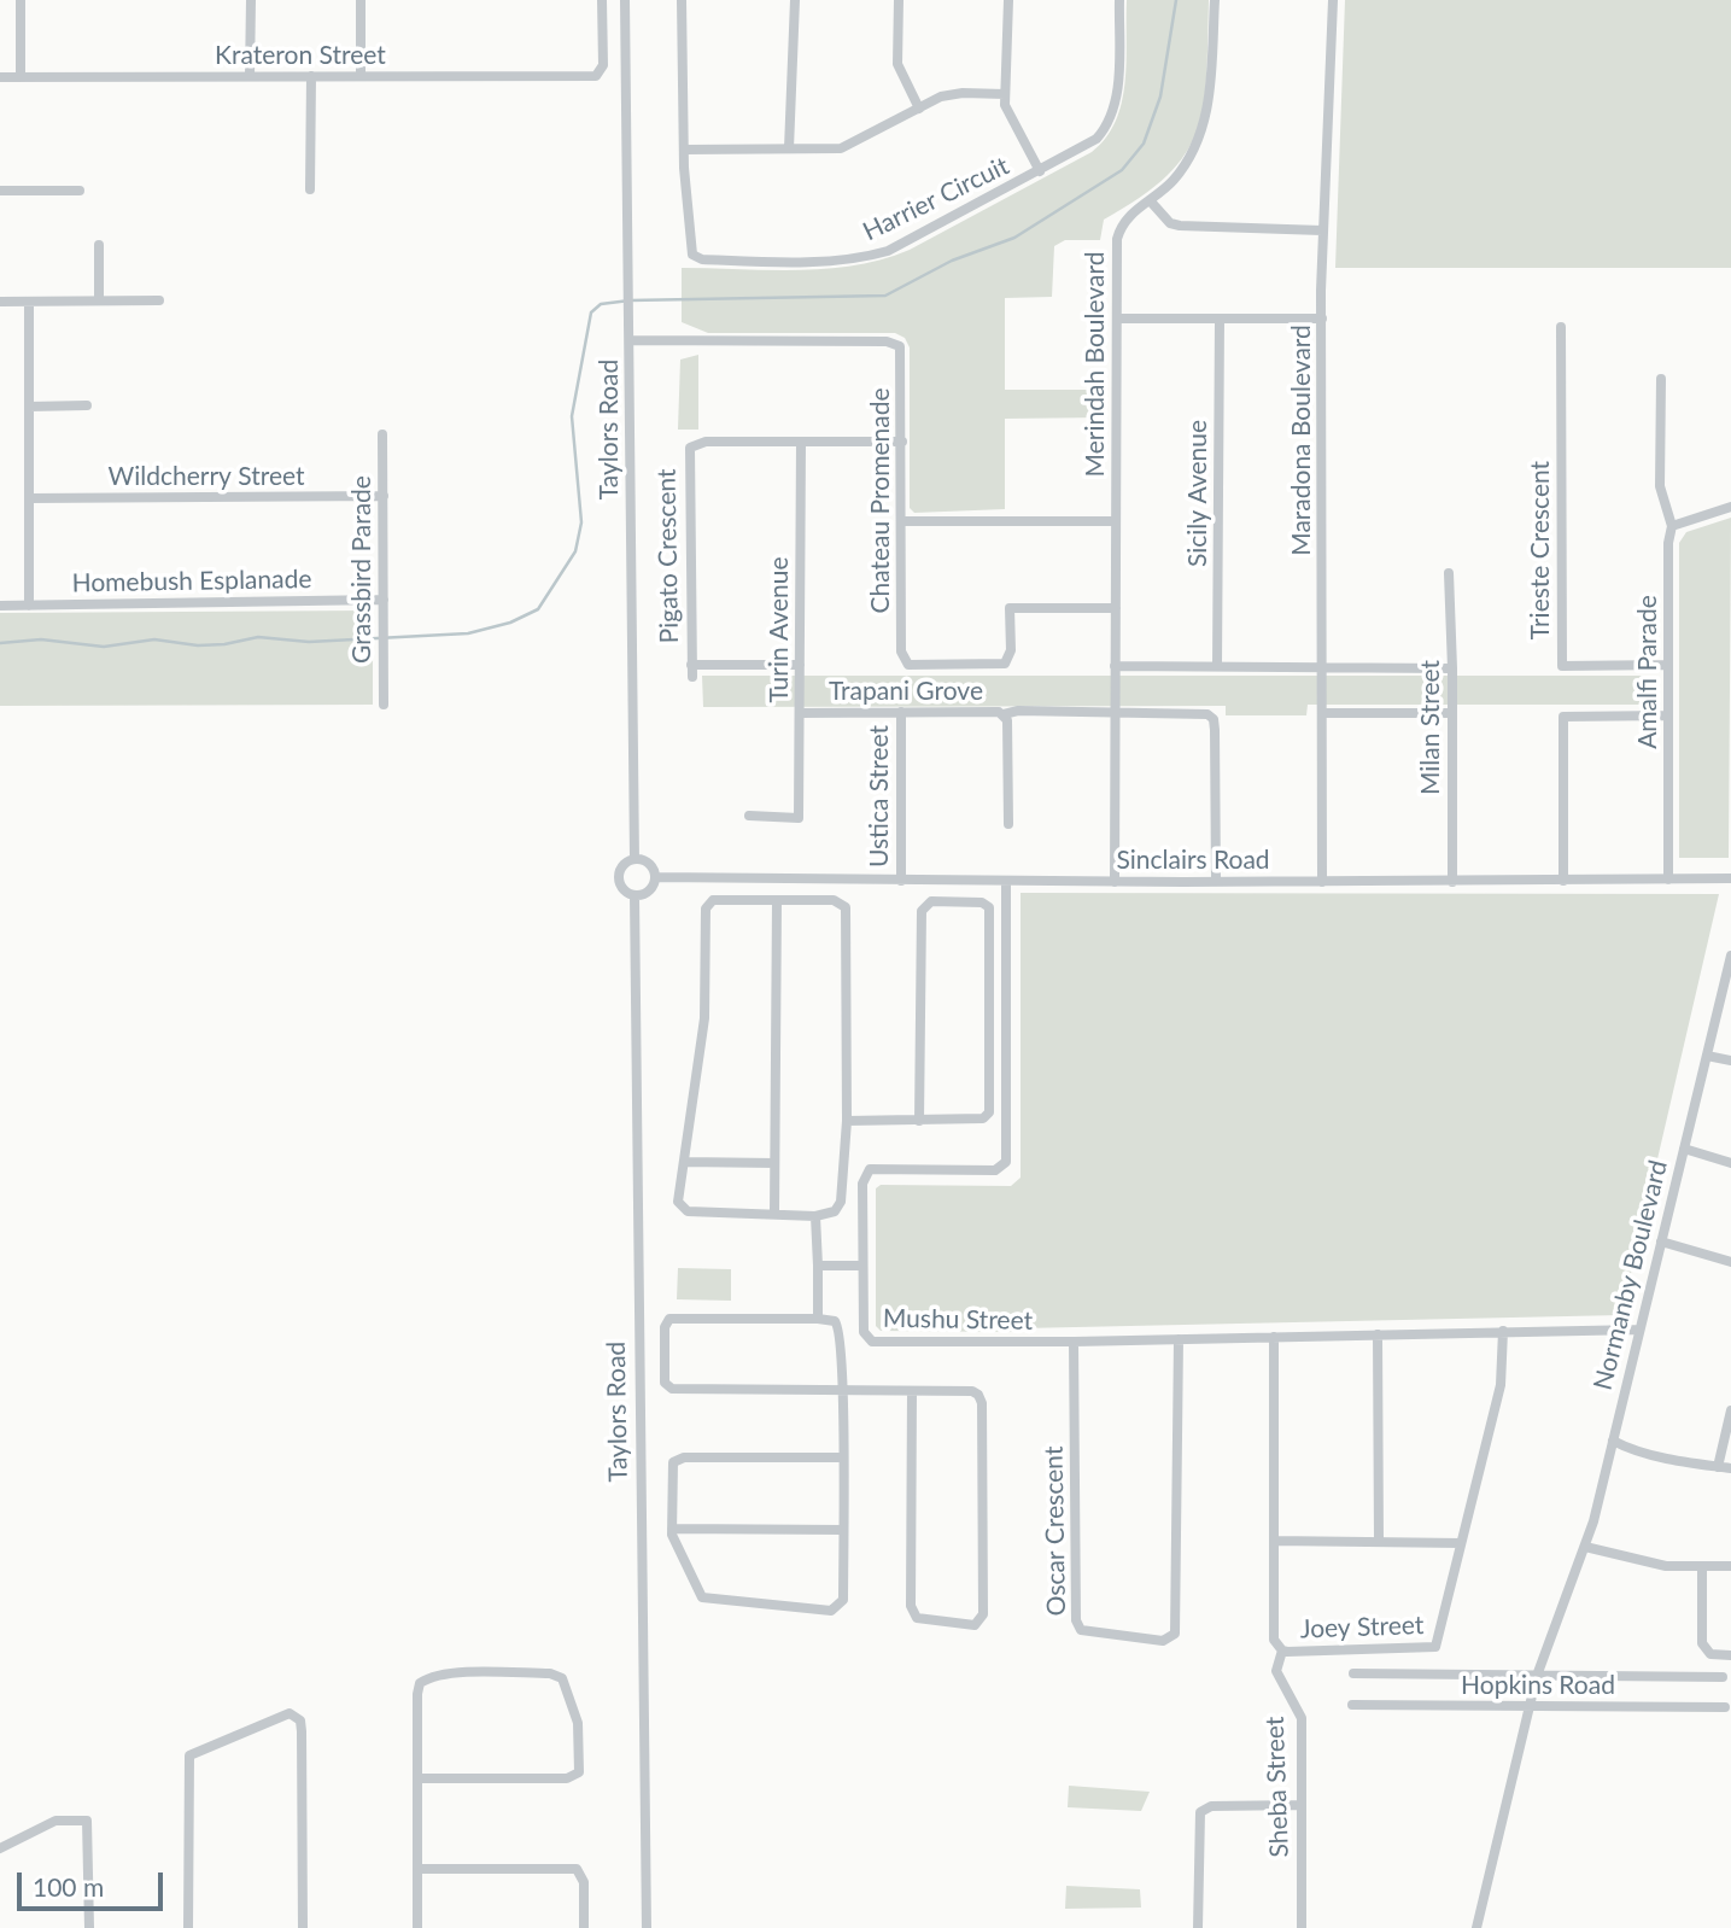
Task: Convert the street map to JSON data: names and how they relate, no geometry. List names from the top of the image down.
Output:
{
  "streets": {
    "street": [
      "Krateron Street",
      "Harrier Circuit",
      "Merindah Boulevard",
      "Taylors Road",
      "Maradona Boulevard",
      "Wildcherry Street",
      "Sicily Avenue",
      "Chateau Promenade",
      "Trieste Crescent",
      "Pigato Crescent",
      "Grassbird Parade",
      "Homebush Esplanade",
      "Turin Avenue",
      "Amalfi Parade",
      "Trapani Grove",
      "Milan Street",
      "Ustica Street",
      "Sinclairs Road",
      "Normanby Boulevard",
      "Mushu Street",
      "Oscar Crescent",
      "Joey Street",
      "Hopkins Road",
      "Sheba Street"
    ]
  },
  "crossings": [
    ["Merindah Boulevard", "Chateau Promenade"],
    ["Merindah Boulevard", "Sinclairs Road"],
    ["Taylors Road", "Chateau Promenade"],
    ["Taylors Road", "Sinclairs Road"],
    ["Maradona Boulevard", "Sinclairs Road"],
    ["Wildcherry Street", "Grassbird Parade"],
    ["Chateau Promenade", "Pigato Crescent"],
    ["Trieste Crescent", "Amalfi Parade"],
    ["Pigato Crescent", "Turin Avenue"],
    ["Grassbird Parade", "Homebush Esplanade"],
    ["Turin Avenue", "Trapani Grove"],
    ["Amalfi Parade", "Sinclairs Road"],
    ["Trapani Grove", "Ustica Street"],
    ["Milan Street", "Sinclairs Road"],
    ["Ustica Street", "Sinclairs Road"],
    ["Sinclairs Road", "Mushu Street"],
    ["Normanby Boulevard", "Mushu Street"],
    ["Normanby Boulevard", "Hopkins Road"],
    ["Mushu Street", "Oscar Crescent"],
    ["Mushu Street", "Joey Street"],
    ["Joey Street", "Sheba Street"]
  ],
  "scale_bar": "100 m"
}
